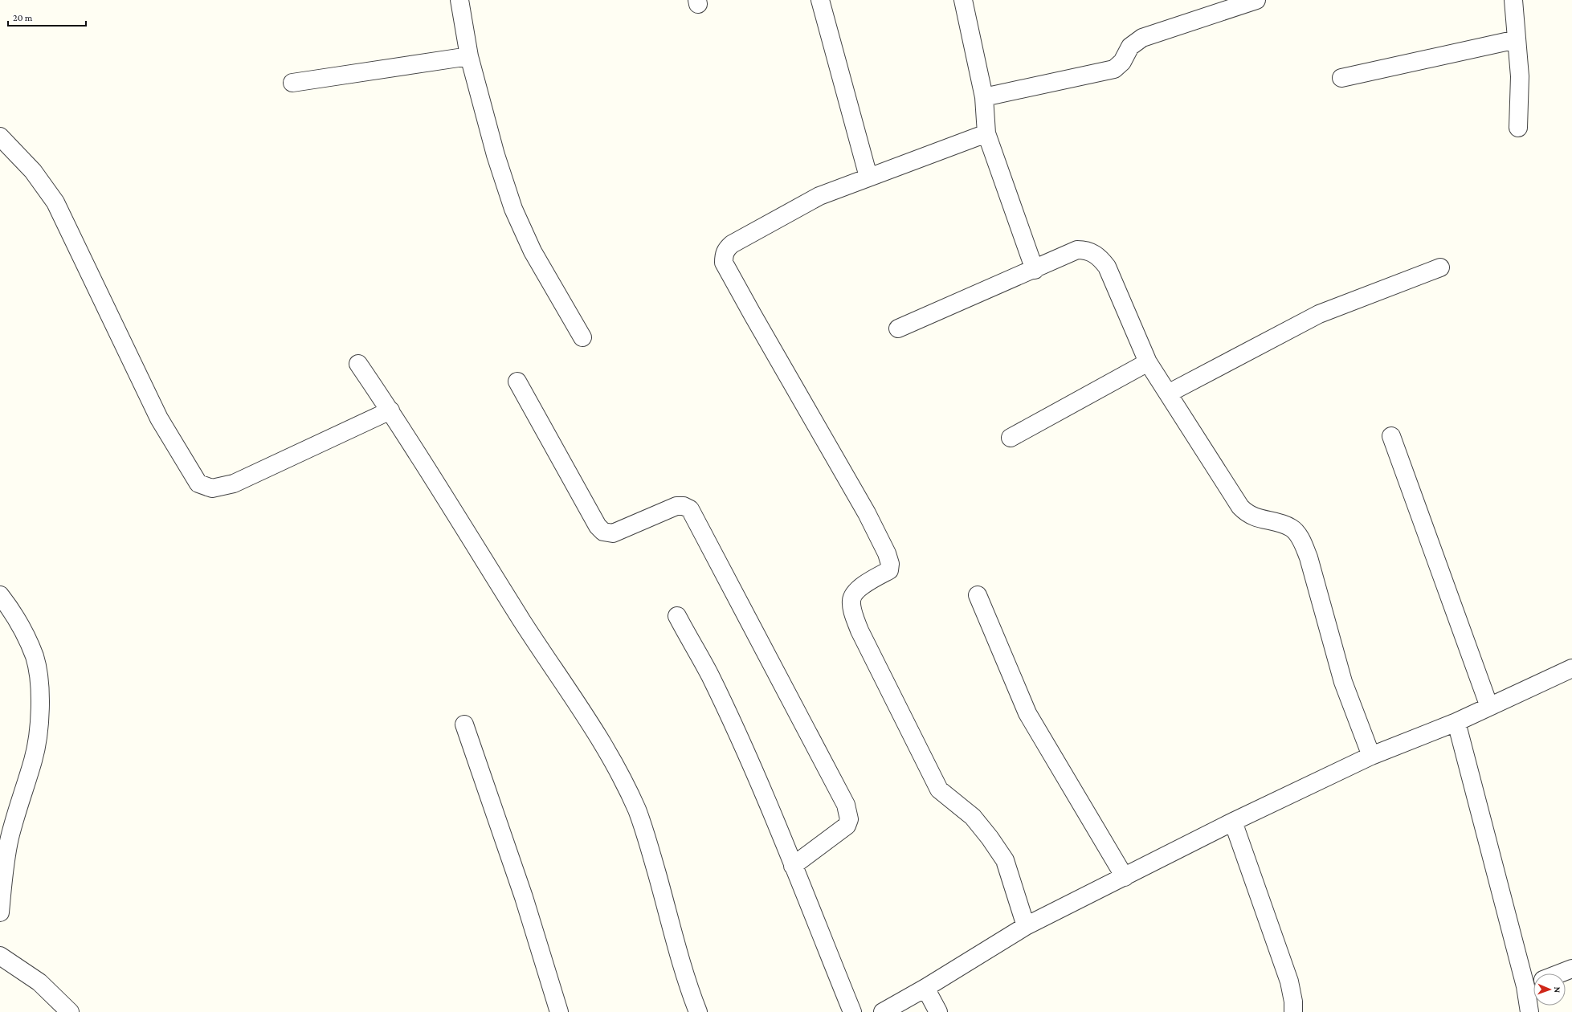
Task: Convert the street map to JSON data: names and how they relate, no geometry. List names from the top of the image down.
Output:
{
  "scale_bar": "20 m",
  "north": "right"
}
